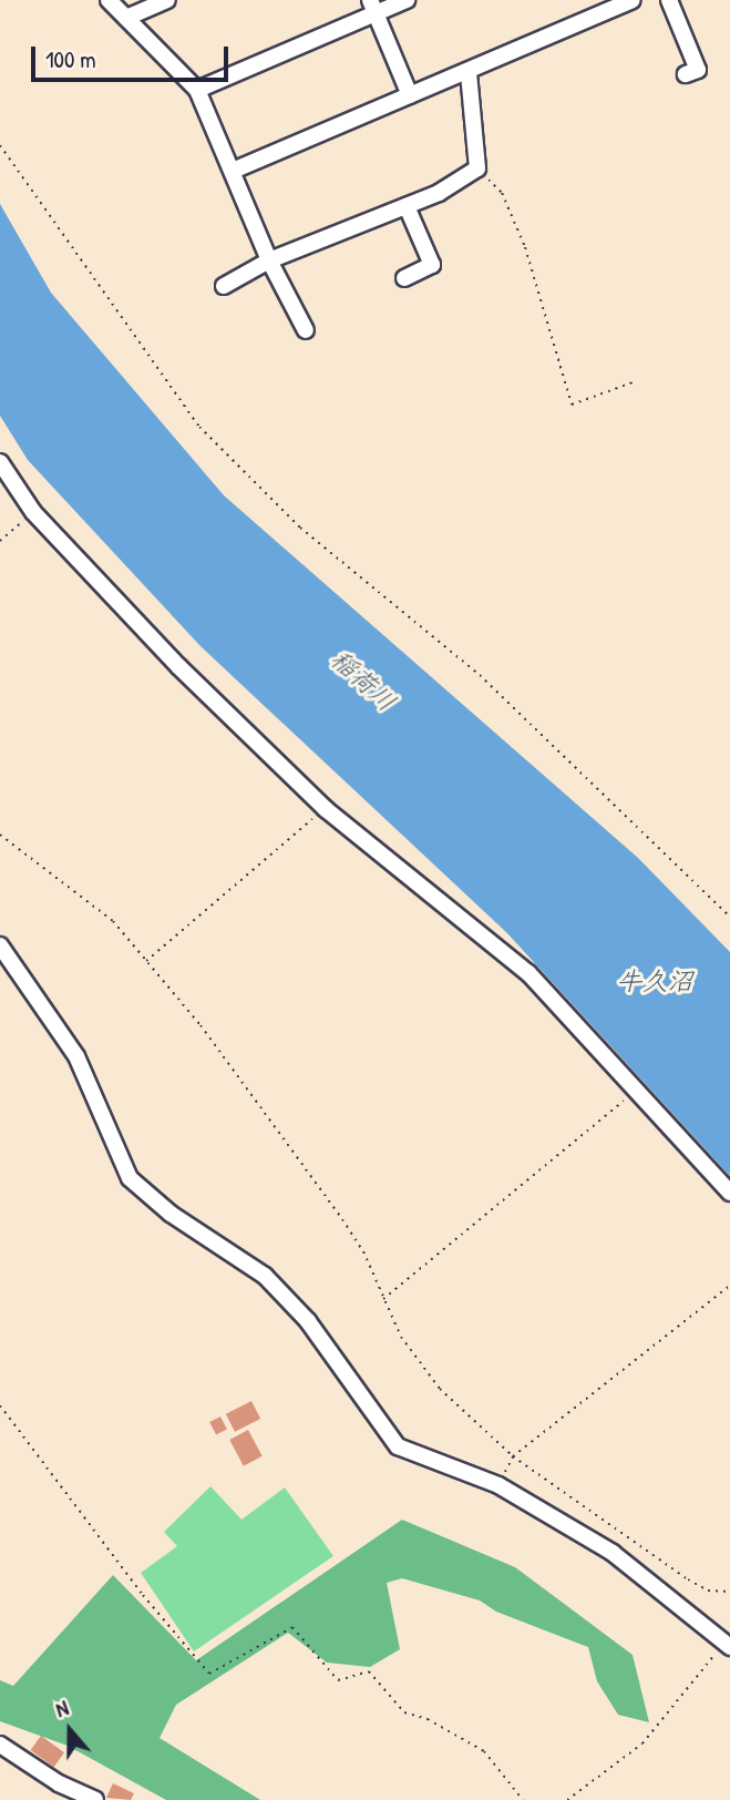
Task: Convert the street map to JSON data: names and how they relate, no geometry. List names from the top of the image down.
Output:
{
  "water": ["稲荷川", "牛久沼"],
  "scale_bar": "100 m",
  "north": "top"
}
